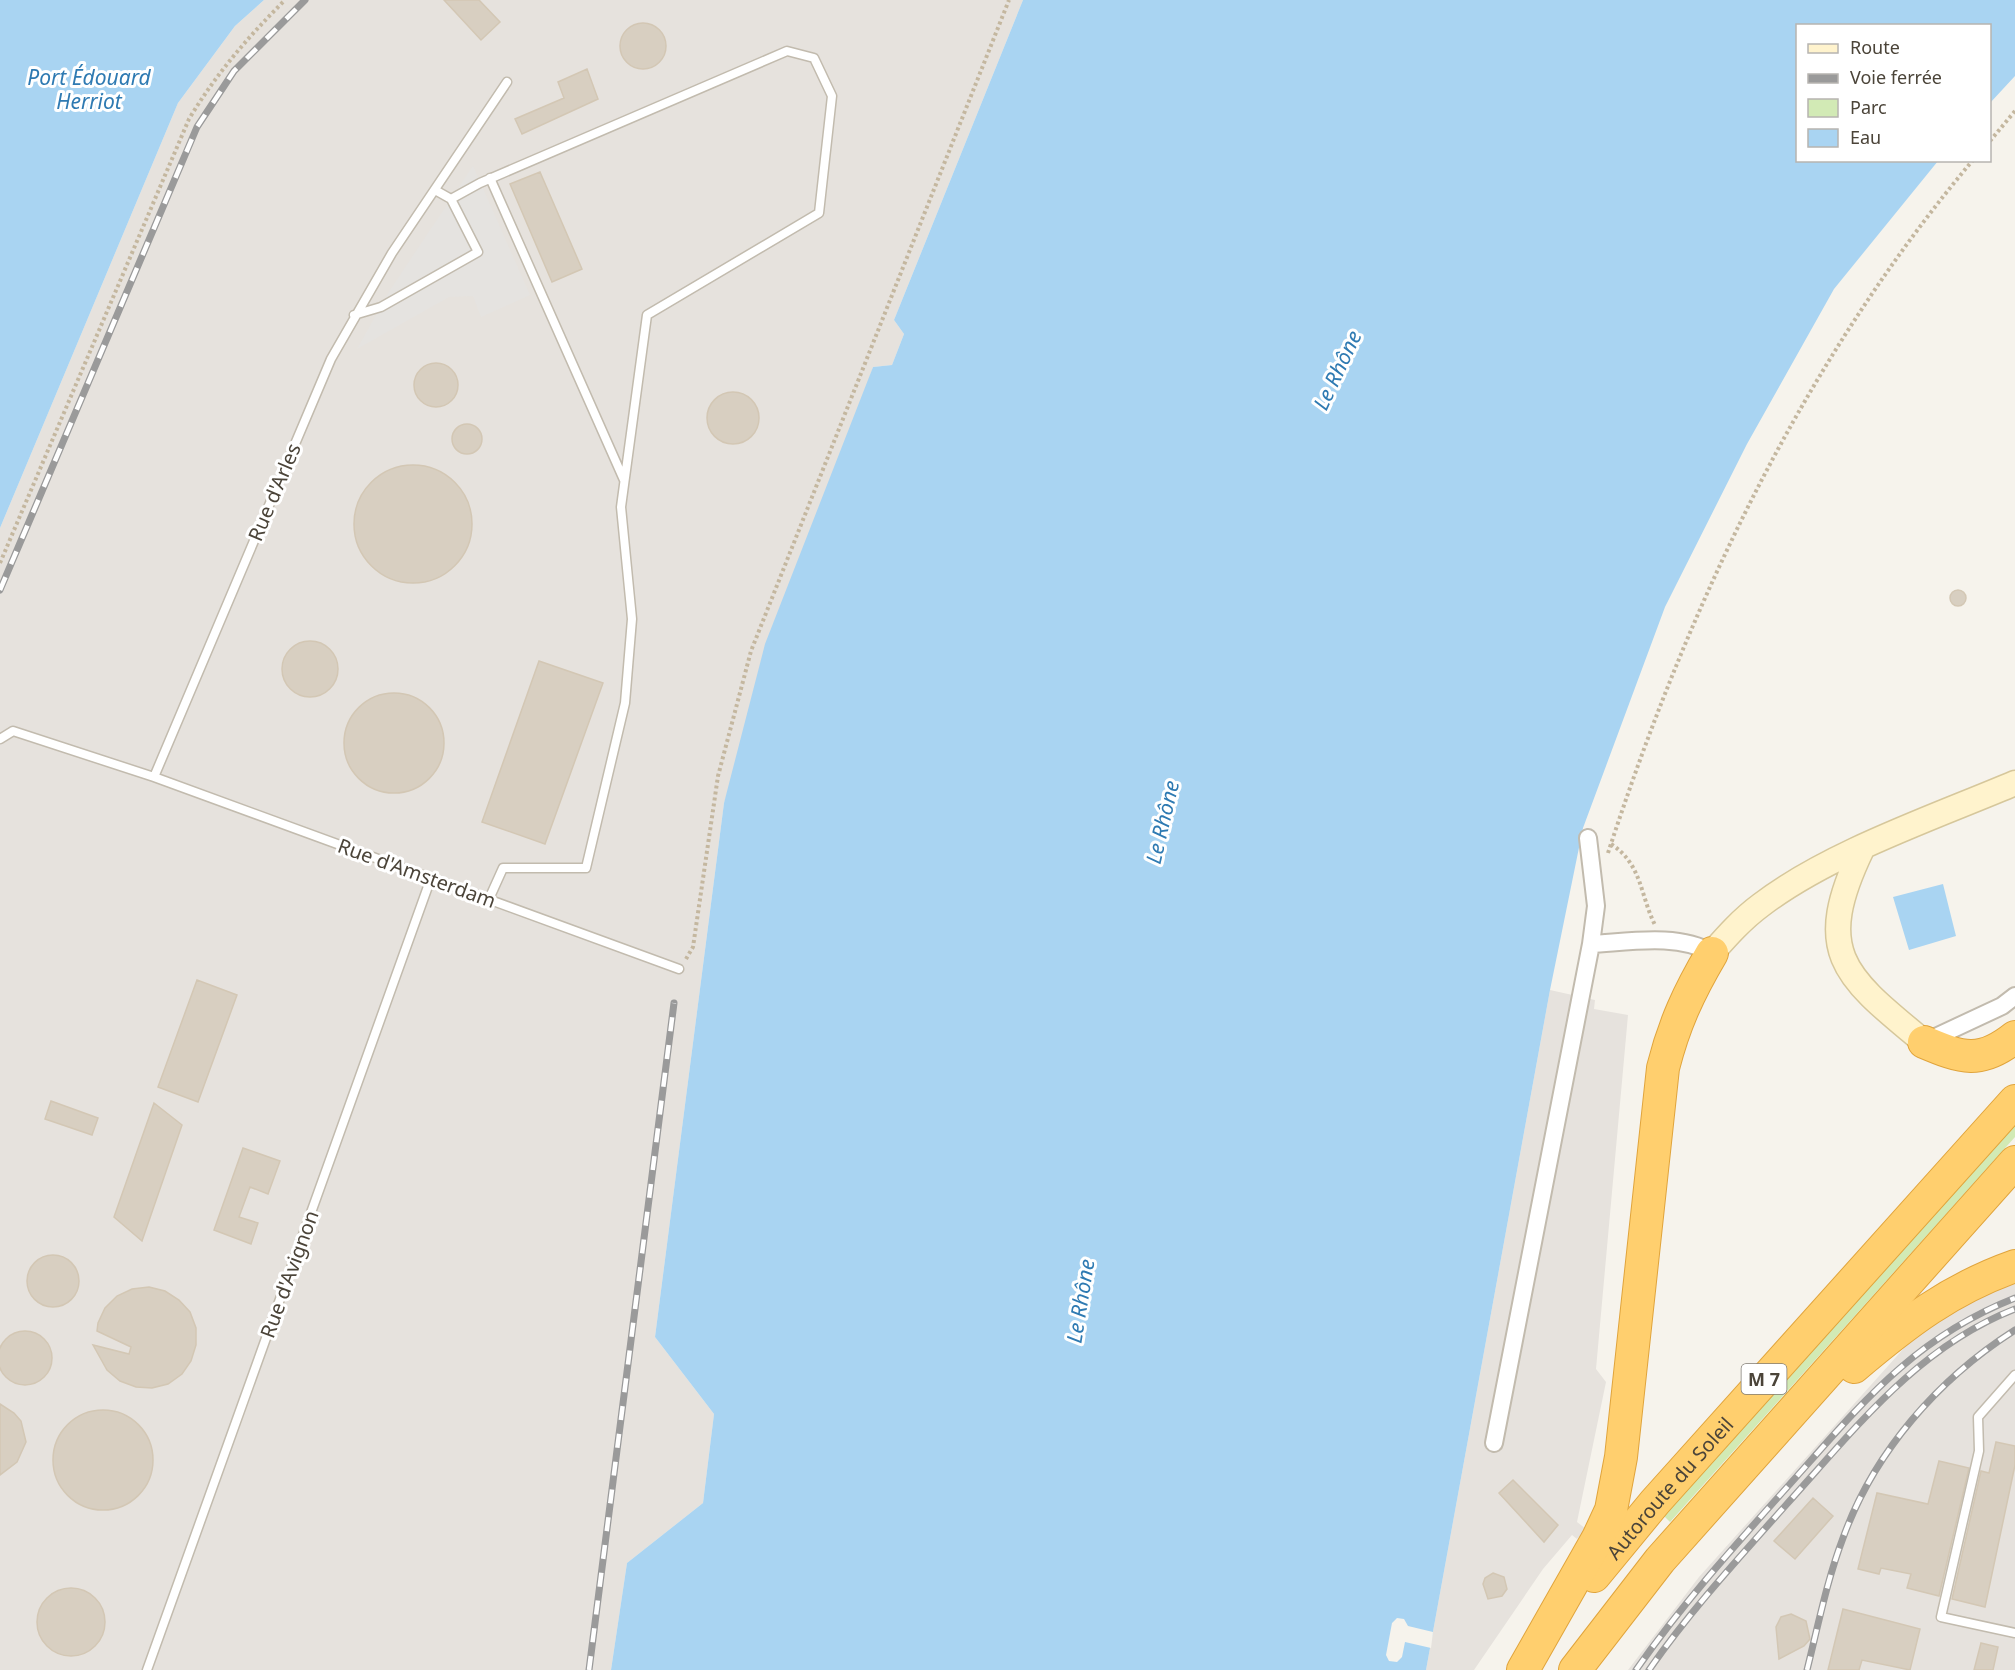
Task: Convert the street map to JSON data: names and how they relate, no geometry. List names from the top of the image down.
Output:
{
  "streets": {
    "highway": ["M 7", "Autoroute du Soleil"],
    "lane": ["Rue d'Arles", "Rue d'Amsterdam", "Rue d'Avignon"]
  },
  "crossings": [
    ["Rue d'Arles", "Rue d'Amsterdam"],
    ["Rue d'Amsterdam", "Rue d'Avignon"]
  ],
  "water": ["Port Édouard Herriot", "Le Rhône"],
  "legend": [
    "Route",
    "Voie ferrée",
    "Parc",
    "Eau"
  ]
}
